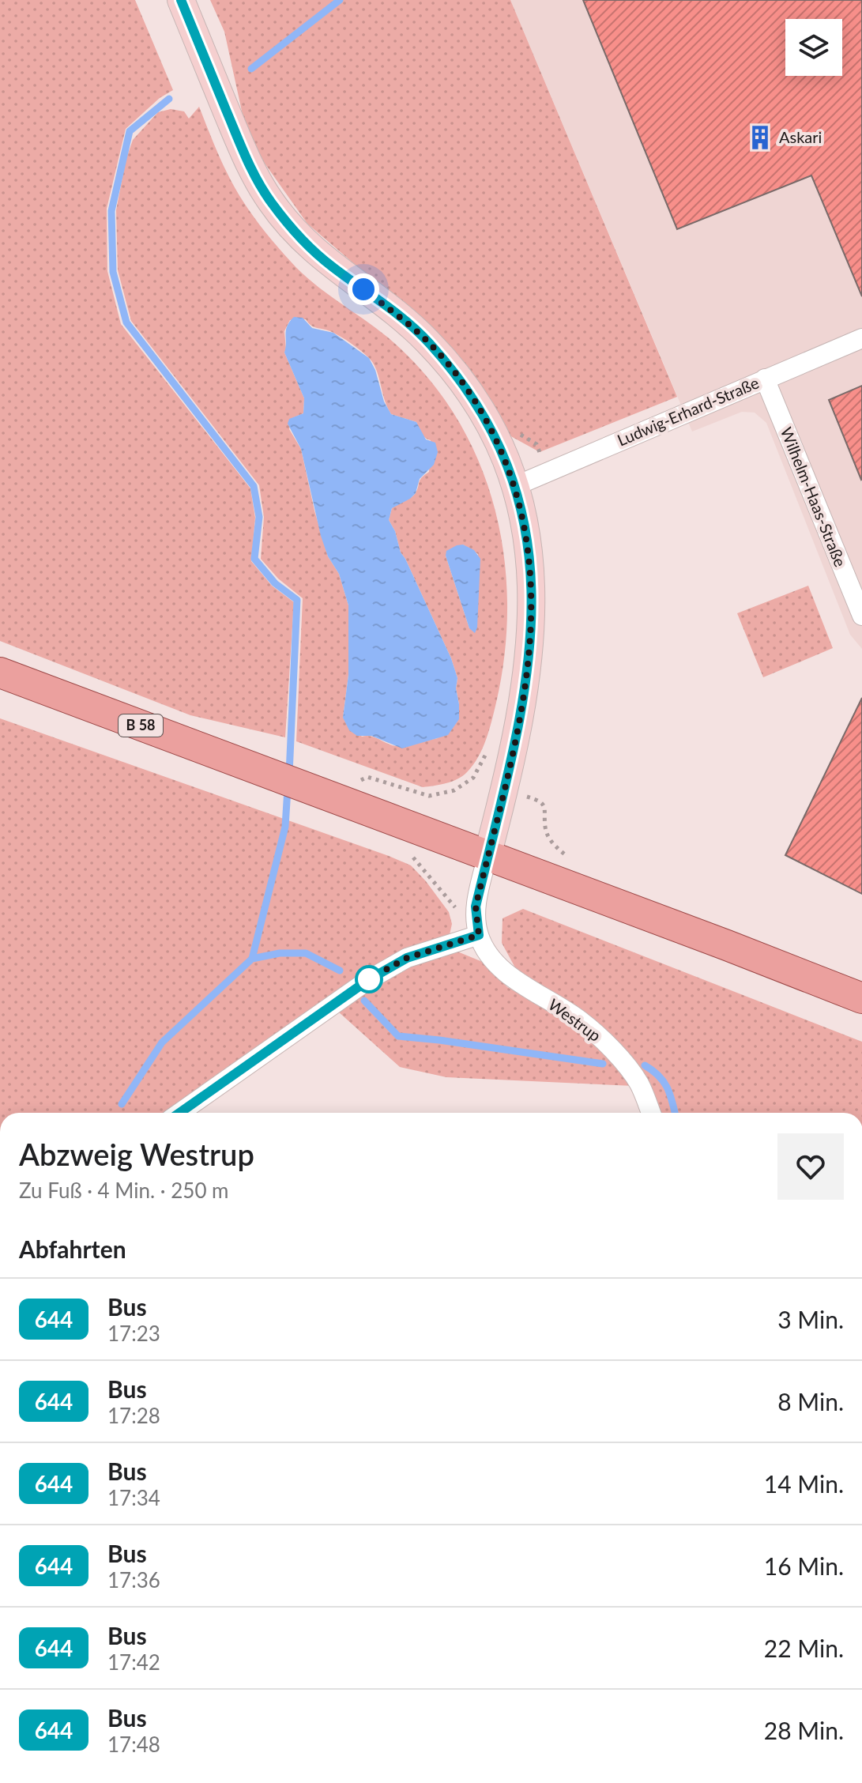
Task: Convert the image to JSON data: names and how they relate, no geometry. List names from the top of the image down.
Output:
{
  "streets": {
    "main road": ["B 58"],
    "street": ["Ludwig-Erhard-Straße", "Wilhelm-Haas-Straße", "Westrup"]
  },
  "crossings": [
    ["Ludwig-Erhard-Straße", "Wilhelm-Haas-Straße"],
    ["B 58", "Westrup"]
  ],
  "places": {
    "building": ["Askari"]
  },
  "lines": ["bus line 644"],
  "page": {
    "heading": [
      ["Abzweig Westrup", "Zu Fuß · 4 Min. · 250 m"],
      "Abfahrten"
    ],
    "list": [
      {
        "mark": "644",
        "name": "Bus",
        "note": "17:23",
        "value": "3 Min."
      },
      {
        "mark": "644",
        "name": "Bus",
        "note": "17:28",
        "value": "8 Min."
      },
      {
        "mark": "644",
        "name": "Bus",
        "note": "17:34",
        "value": "14 Min."
      },
      {
        "mark": "644",
        "name": "Bus",
        "note": "17:36",
        "value": "16 Min."
      },
      {
        "mark": "644",
        "name": "Bus",
        "note": "17:42",
        "value": "22 Min."
      },
      {
        "mark": "644",
        "name": "Bus",
        "note": "17:48",
        "value": "28 Min."
      }
    ]
  }
}
